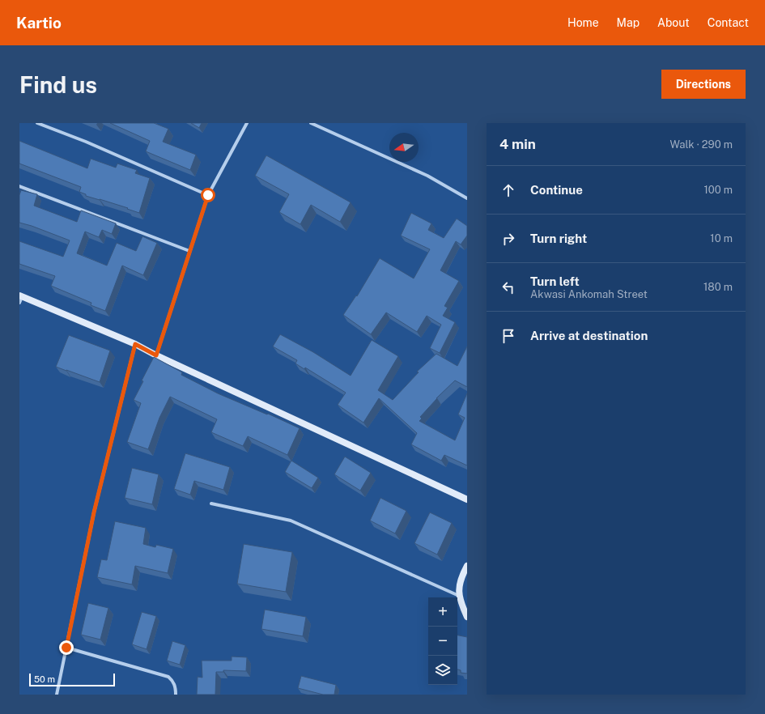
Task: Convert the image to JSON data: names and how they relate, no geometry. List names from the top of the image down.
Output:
{
  "scale_bar": "50 m",
  "north": "left",
  "page": {
    "header": "Kartio",
    "nav": [
      "Home",
      "Map",
      "About",
      "Contact"
    ],
    "buttons": "Directions",
    "title": "Find us",
    "heading": ["4 min", "Walk · 290 m"],
    "list": [
      ["Continue", "100 m"],
      ["Turn right", "10 m"],
      ["Turn left", "Akwasi Ankomah Street", "180 m"],
      "Arrive at destination"
    ],
    "map_buttons": ["+", "−"],
    "scale": "50 m"
  }
}
